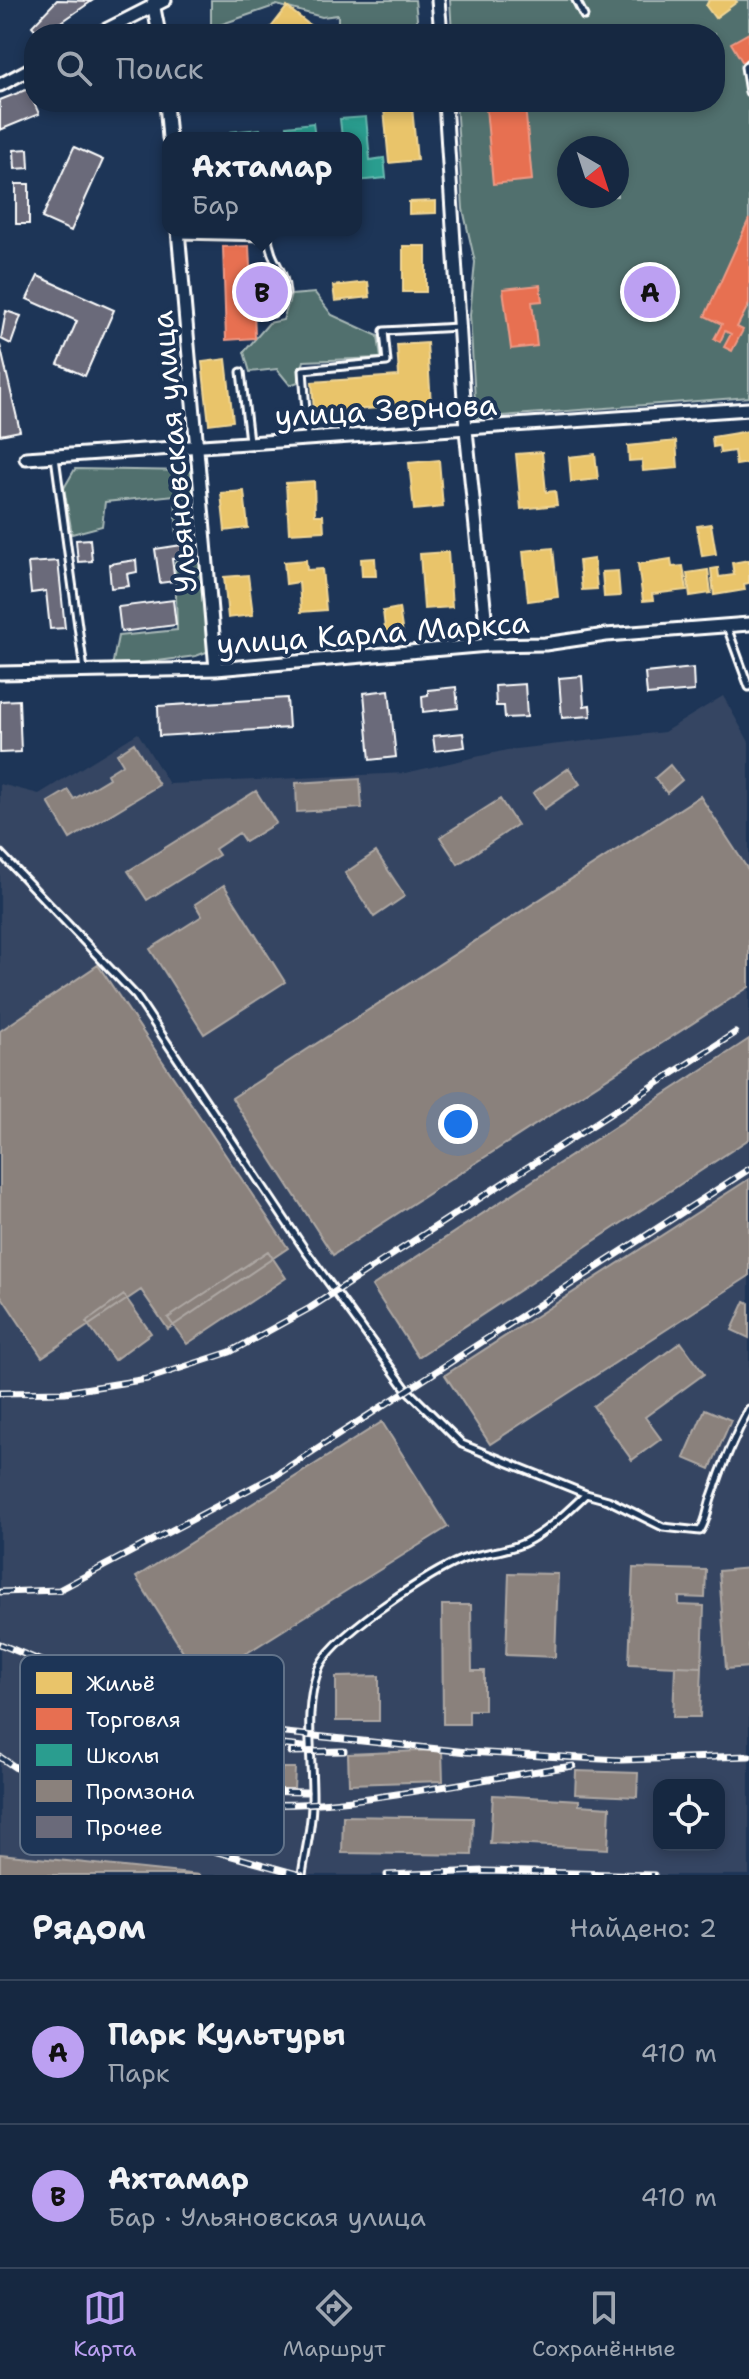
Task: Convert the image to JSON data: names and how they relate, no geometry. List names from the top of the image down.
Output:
{
  "streets": {
    "street": ["улица Зернова", "Ульяновская улица", "улица Карла Маркса"]
  },
  "crossings": [
    ["улица Зернова", "Ульяновская улица"],
    ["Ульяновская улица", "улица Карла Маркса"]
  ],
  "legend": [
    "Жильё",
    "Торговля",
    "Школы",
    "Промзона",
    "Прочее"
  ],
  "north": "bottom right",
  "page": {
    "search": "Поиск",
    "popup": ["Ахтамар", "Бар"],
    "pins": ["A", "B"],
    "heading": ["Рядом", "Найдено: 2"],
    "list": [
      {
        "mark": "A",
        "name": "Парк Культуры",
        "note": "Парк",
        "value": "410 m"
      },
      {
        "mark": "B",
        "name": "Ахтамар",
        "note": "Бар · Ульяновская улица",
        "value": "410 m"
      }
    ],
    "nav": ["Карта", "Маршрут", "Сохранённые"]
  }
}
